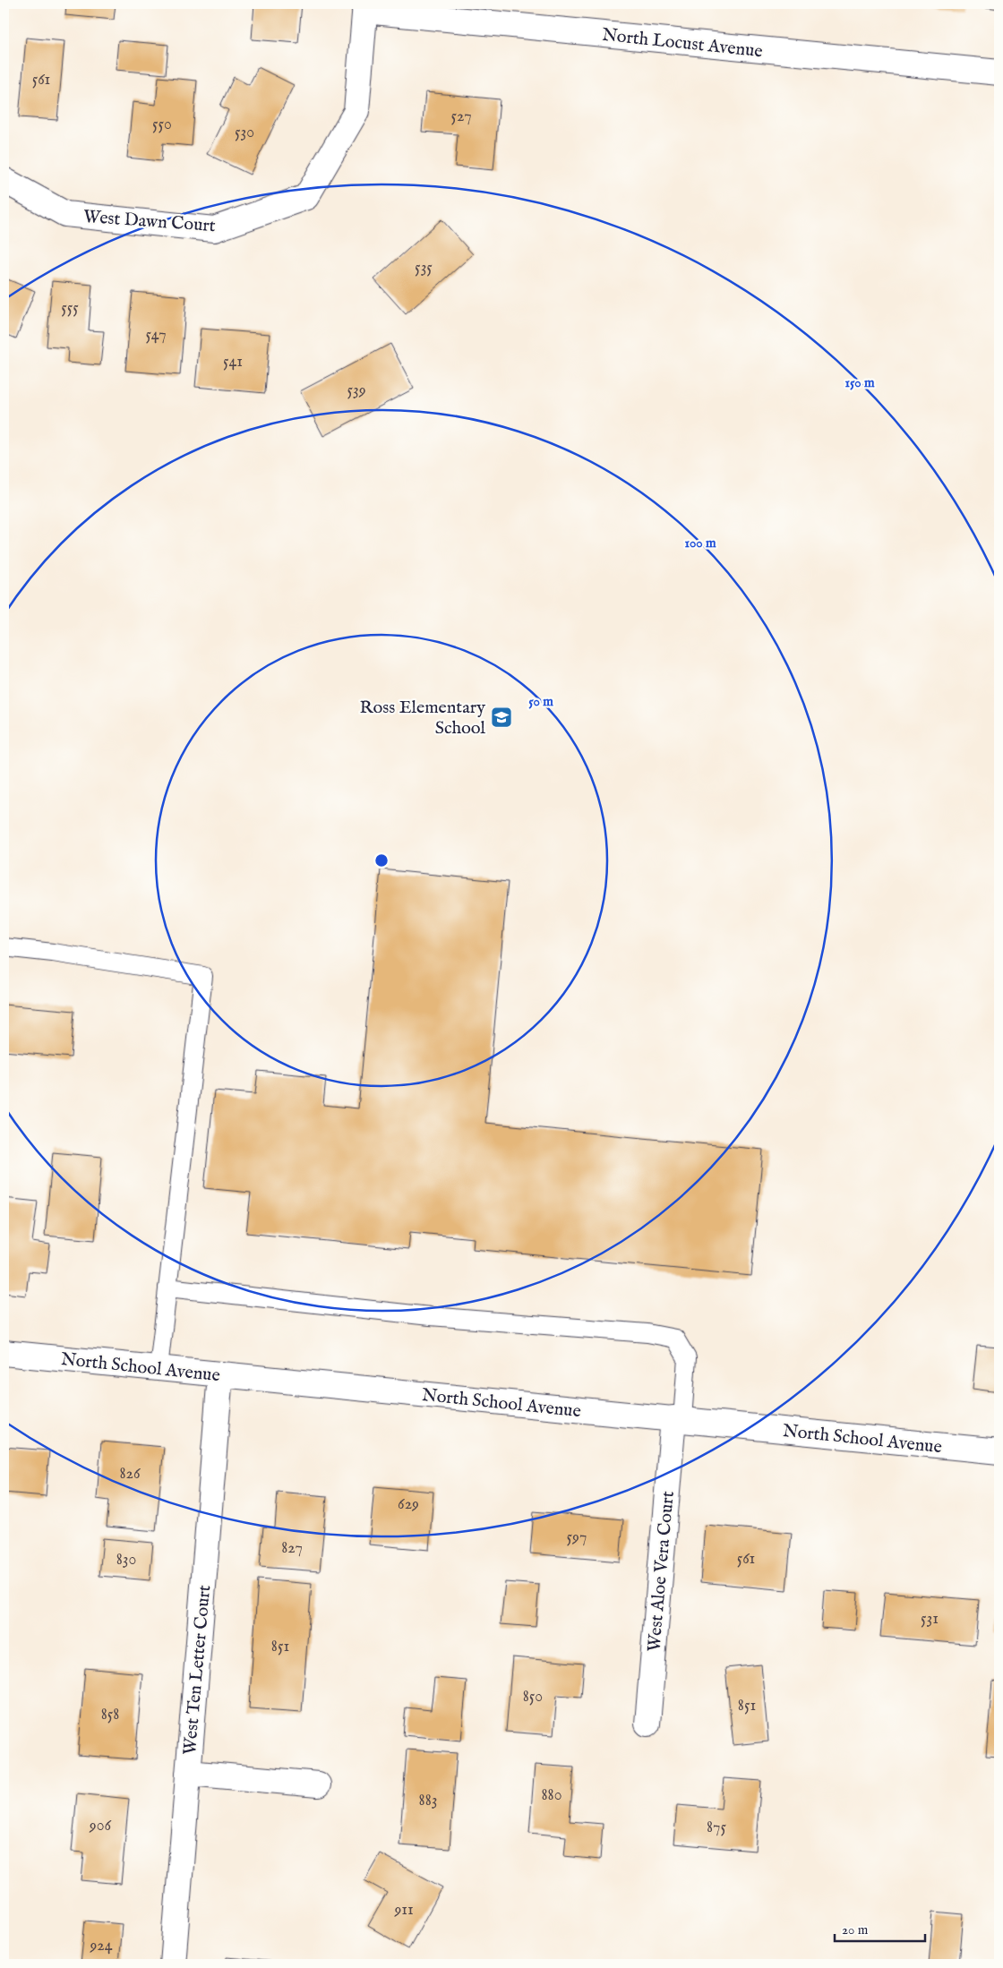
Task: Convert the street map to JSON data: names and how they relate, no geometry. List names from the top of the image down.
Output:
{
  "streets": {
    "street": [
      "North Locust Avenue",
      "West Dawn Court",
      "North School Avenue",
      "West Aloe Vera Court",
      "West Ten Letter Court"
    ]
  },
  "crossings": [
    ["North Locust Avenue", "West Dawn Court"],
    ["North School Avenue", "West Aloe Vera Court"],
    ["North School Avenue", "West Ten Letter Court"]
  ],
  "places": {
    "school or university": ["Ross Elementary School"]
  },
  "house_numbers": [
    "561",
    "527",
    "550",
    "530",
    "535",
    "555",
    "547",
    "541",
    "539",
    "826",
    "629",
    "597",
    "827",
    "561",
    "830",
    "531",
    "851",
    "850",
    "851",
    "858",
    "880",
    "883",
    "906",
    "875",
    "911",
    "924"
  ],
  "scale_bar": "20 m",
  "rings": ["150 m", "100 m", "50 m"]
}
